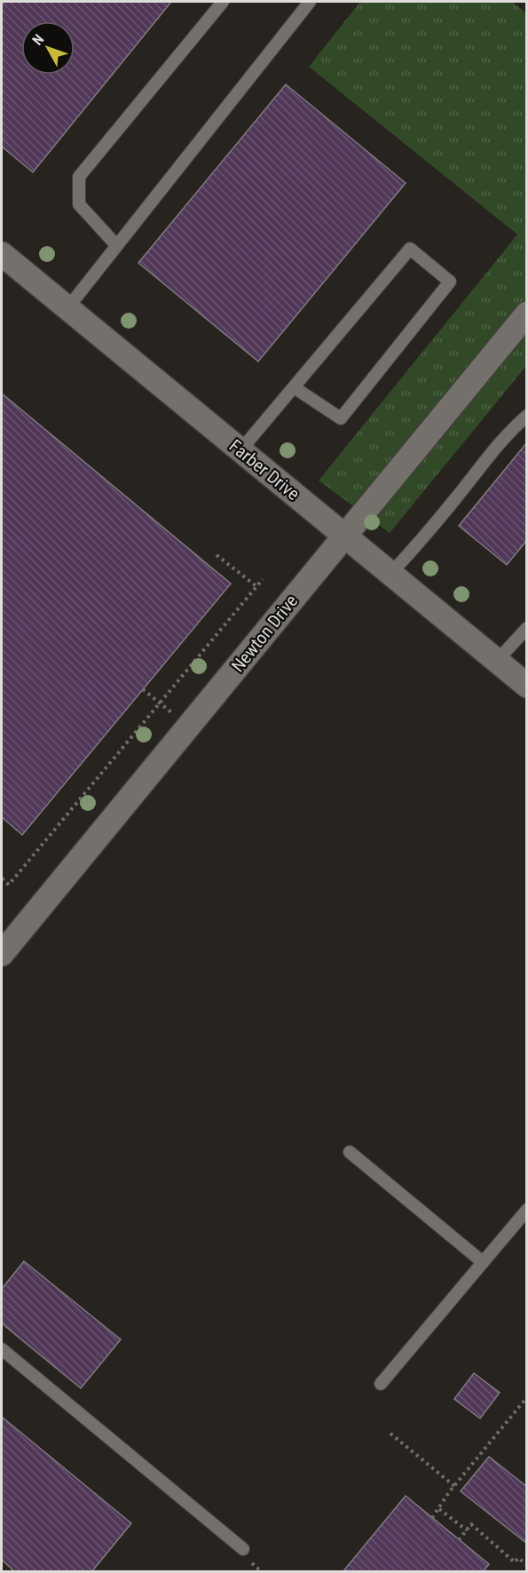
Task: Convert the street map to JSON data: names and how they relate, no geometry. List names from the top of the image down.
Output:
{
  "streets": {
    "street": ["Farber Drive", "Newton Drive"]
  },
  "crossings": [
    ["Farber Drive", "Newton Drive"]
  ],
  "north": "top left"
}
